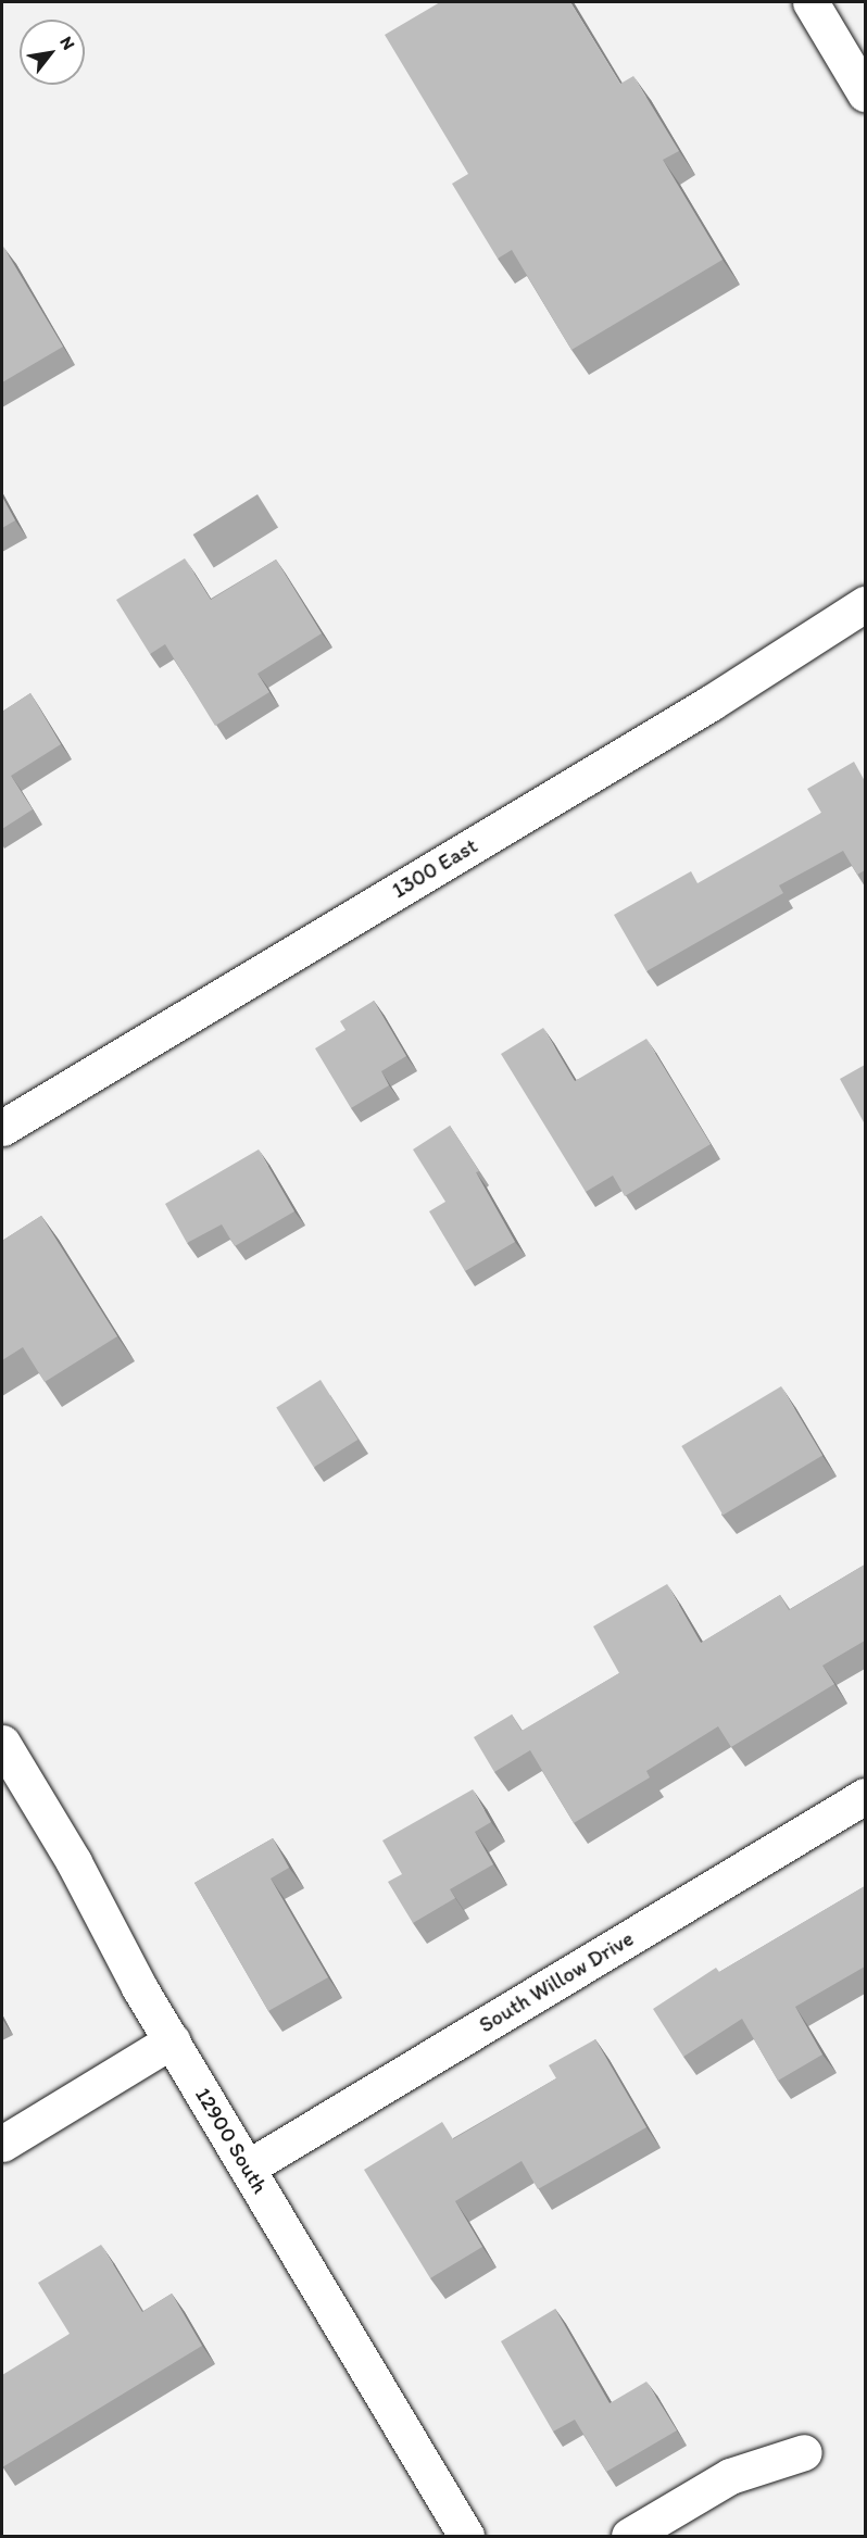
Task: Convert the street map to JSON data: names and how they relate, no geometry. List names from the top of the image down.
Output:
{
  "streets": {
    "street": ["1300 East", "South Willow Drive", "12900 South"]
  },
  "crossings": [
    ["South Willow Drive", "12900 South"]
  ],
  "north": "top right"
}
